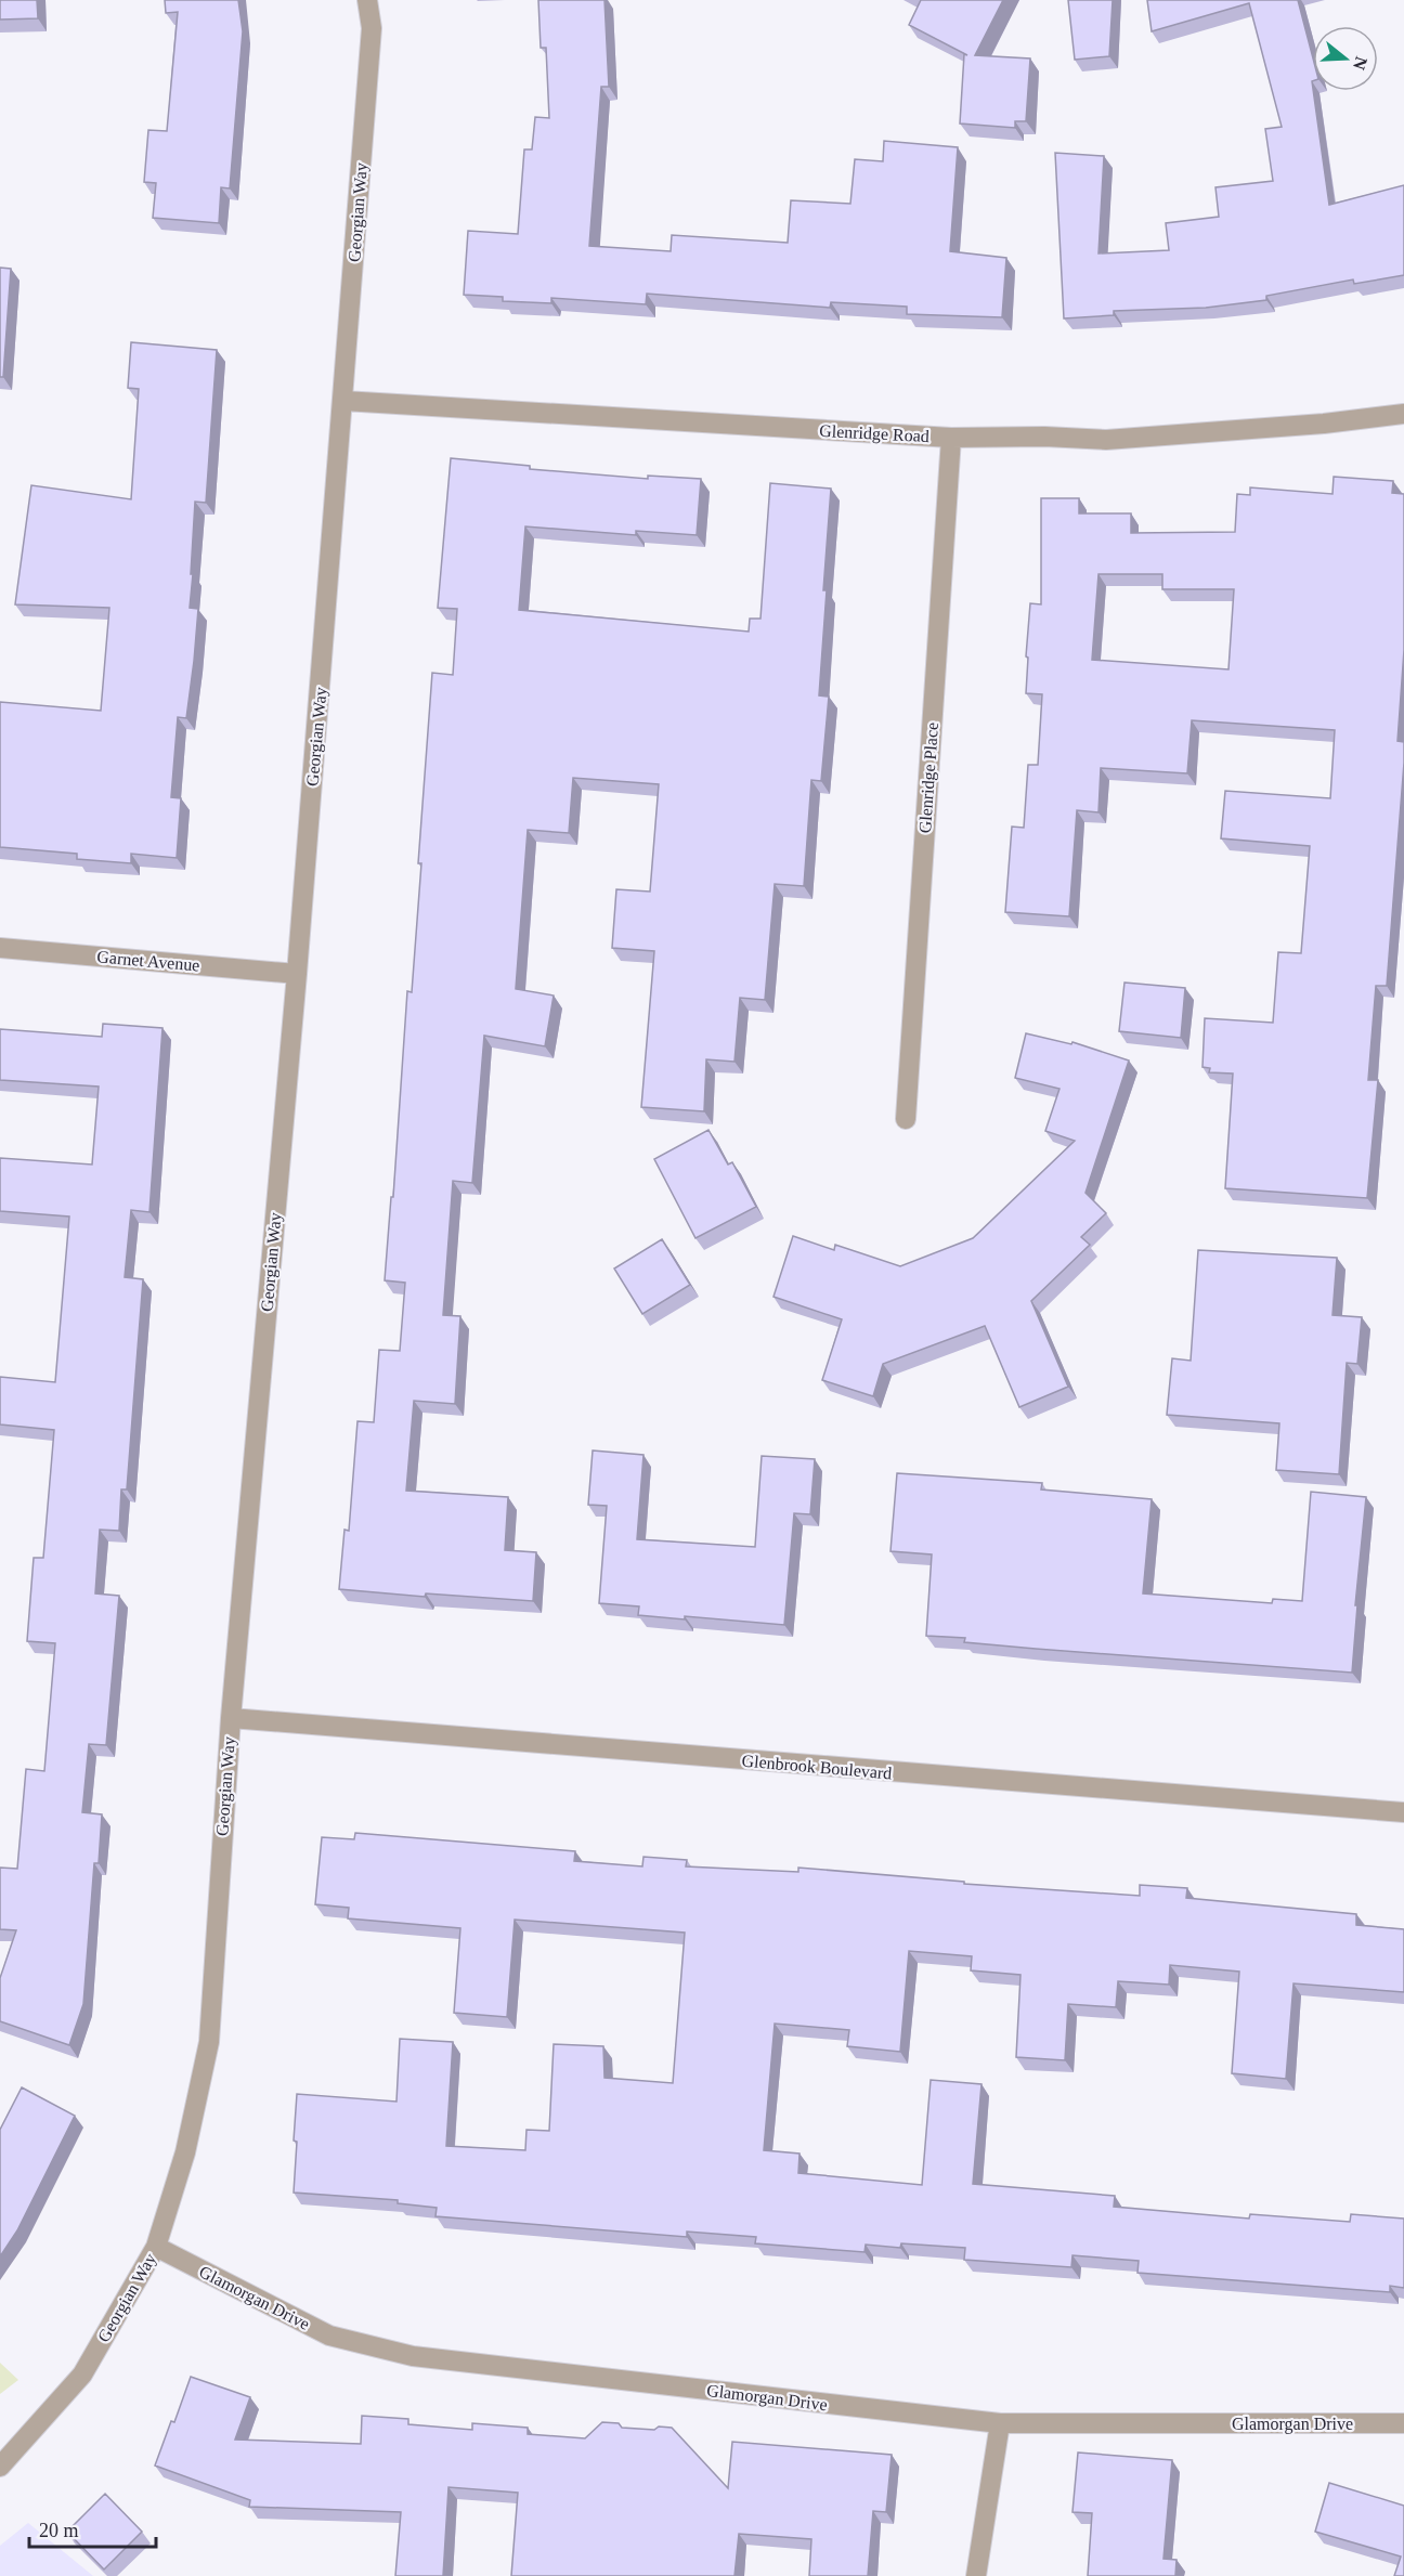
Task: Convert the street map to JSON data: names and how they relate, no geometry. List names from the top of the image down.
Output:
{
  "streets": {
    "street": [
      "Georgian Way",
      "Glenridge Road",
      "Glenridge Place",
      "Garnet Avenue",
      "Glenbrook Boulevard",
      "Glamorgan Drive"
    ]
  },
  "crossings": [
    ["Georgian Way", "Glenridge Road"],
    ["Georgian Way", "Garnet Avenue"],
    ["Georgian Way", "Glenbrook Boulevard"],
    ["Georgian Way", "Glamorgan Drive"],
    ["Glenridge Road", "Glenridge Place"]
  ],
  "scale_bar": "20 m",
  "north": "right"
}
